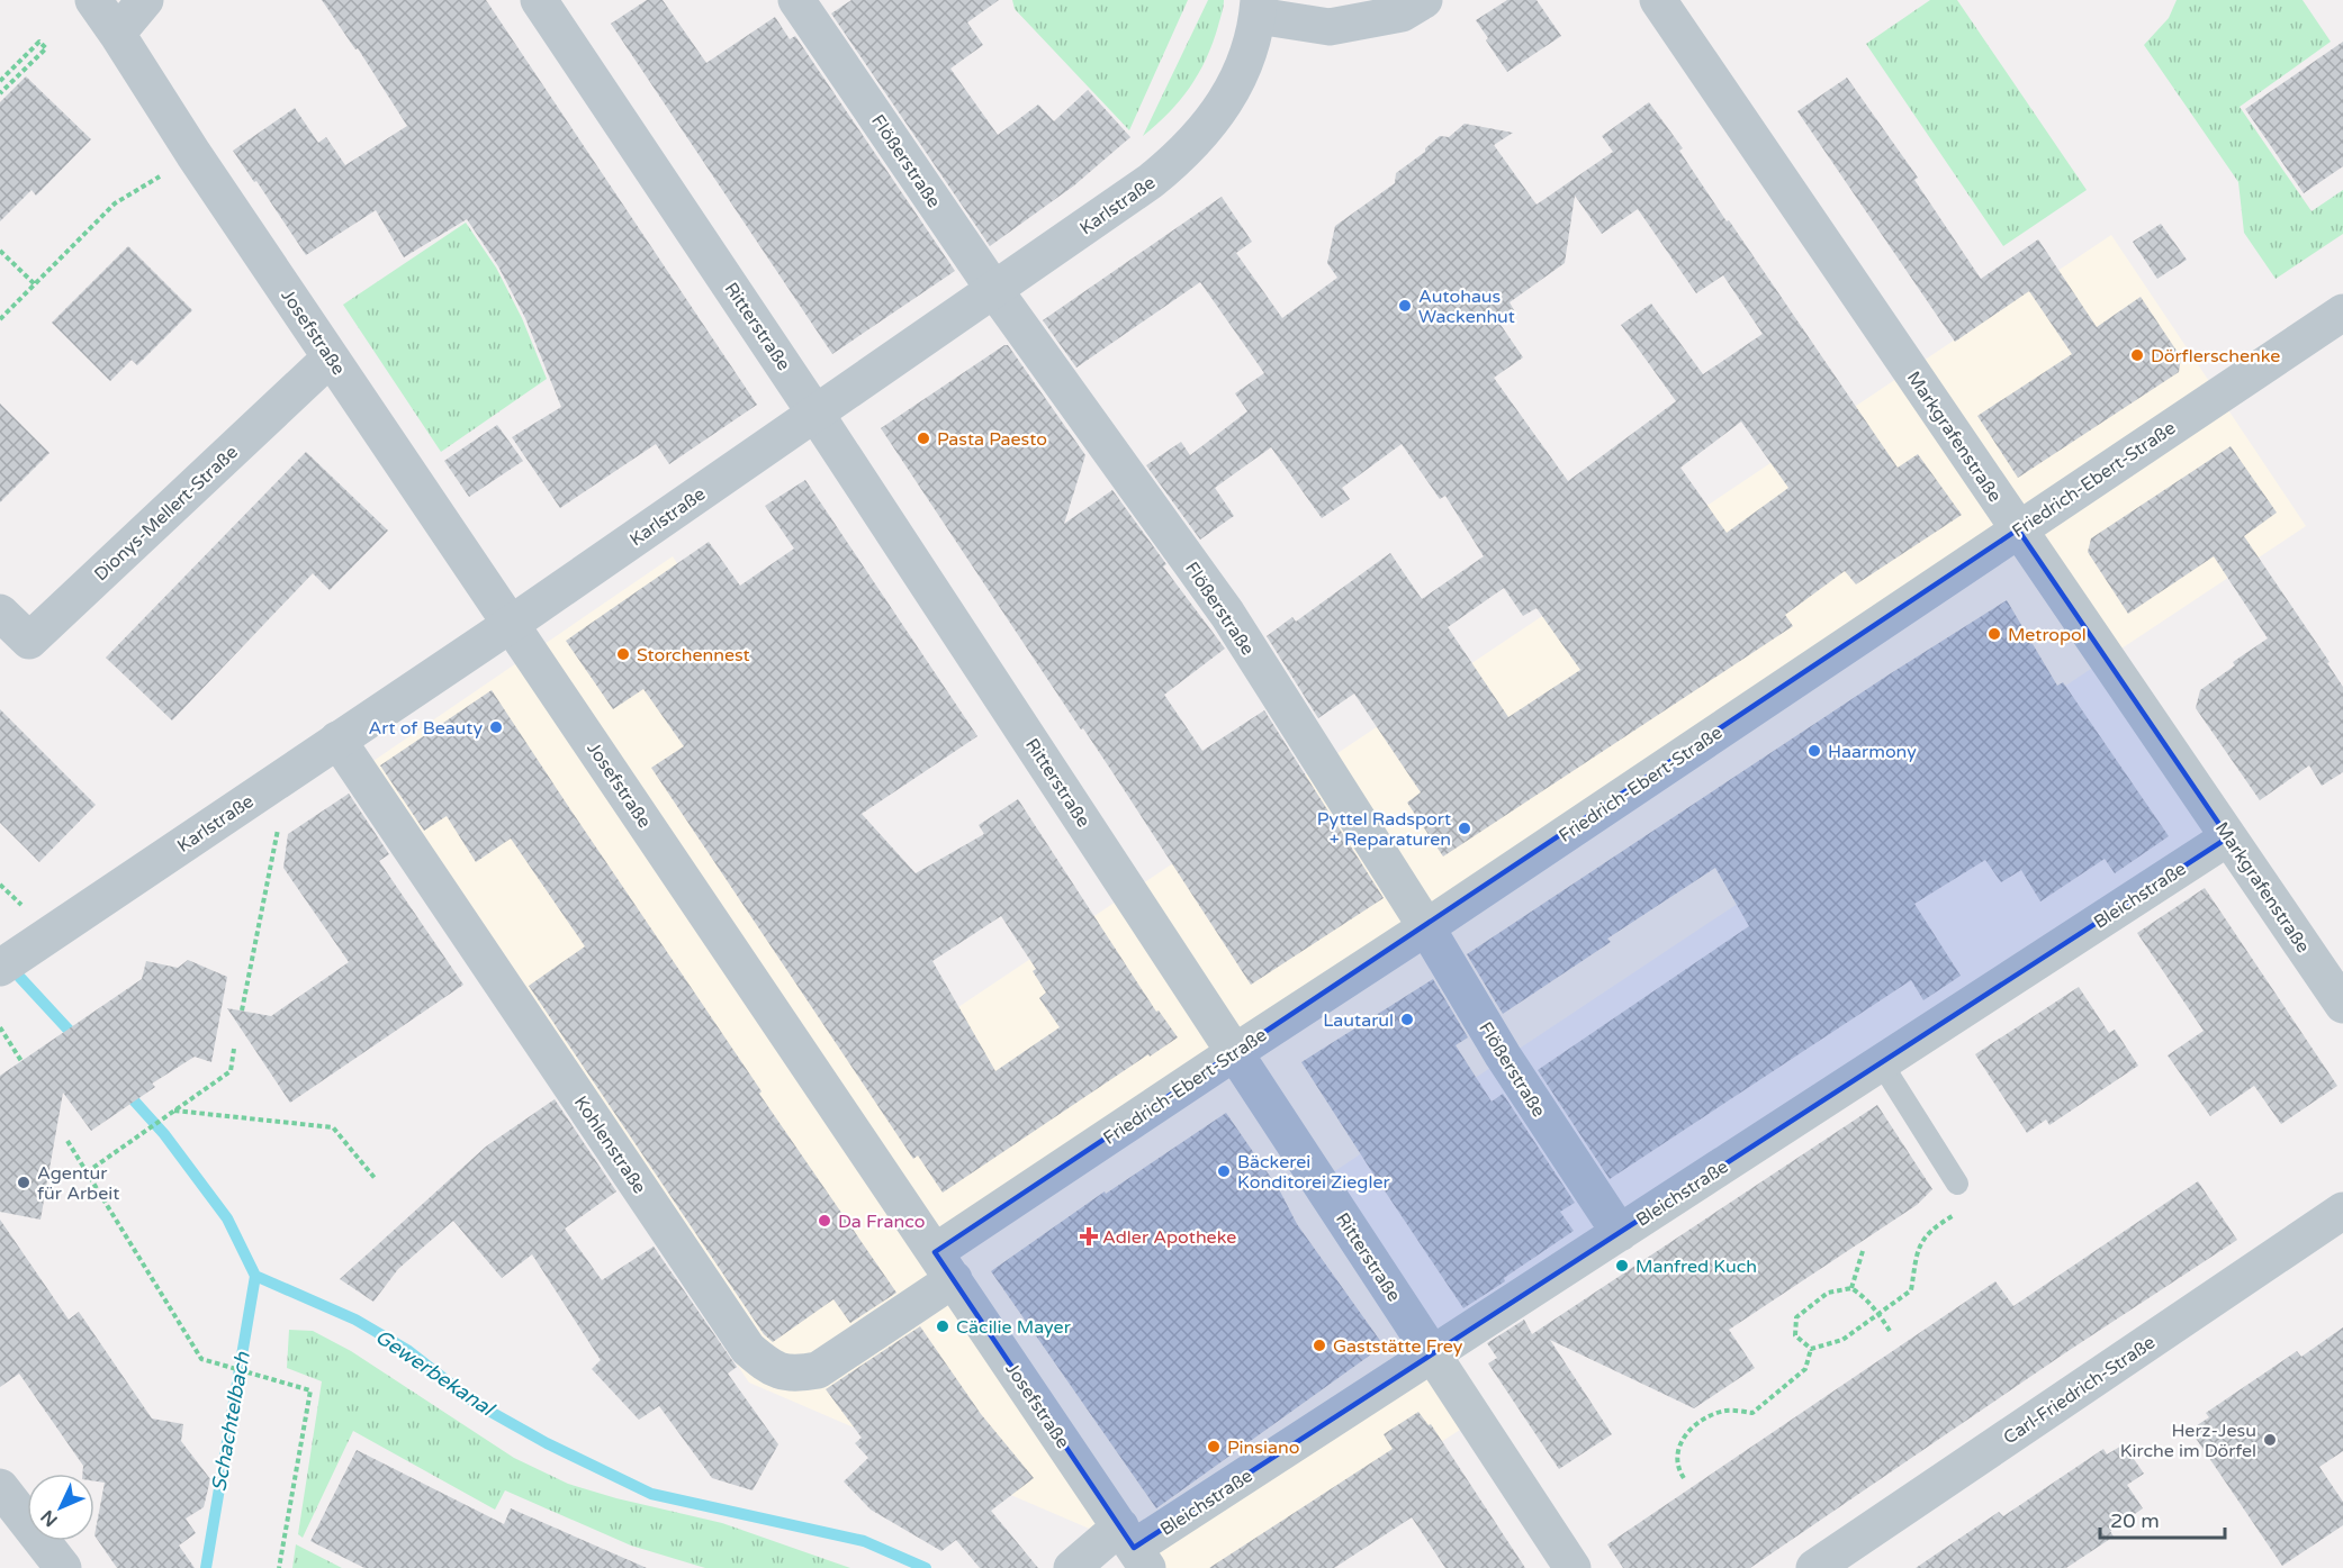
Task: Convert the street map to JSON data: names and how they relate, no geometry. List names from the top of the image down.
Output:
{
  "streets": {
    "street": [
      "Flößerstraße",
      "Karlstraße",
      "Ritterstraße",
      "Josefstraße",
      "Markgrafenstraße",
      "Friedrich-Ebert-Straße",
      "Dionys-Mellert-Straße",
      "Bleichstraße",
      "Kohlenstraße",
      "Carl-Friedrich-Straße"
    ]
  },
  "crossings": [
    ["Flößerstraße", "Karlstraße"],
    ["Flößerstraße", "Friedrich-Ebert-Straße"],
    ["Flößerstraße", "Bleichstraße"],
    ["Karlstraße", "Ritterstraße"],
    ["Karlstraße", "Josefstraße"],
    ["Karlstraße", "Kohlenstraße"],
    ["Ritterstraße", "Friedrich-Ebert-Straße"],
    ["Ritterstraße", "Bleichstraße"],
    ["Josefstraße", "Friedrich-Ebert-Straße"],
    ["Josefstraße", "Dionys-Mellert-Straße"],
    ["Josefstraße", "Bleichstraße"],
    ["Josefstraße", "Kohlenstraße"],
    ["Markgrafenstraße", "Friedrich-Ebert-Straße"],
    ["Markgrafenstraße", "Bleichstraße"],
    ["Friedrich-Ebert-Straße", "Kohlenstraße"]
  ],
  "water": ["Gewerbekanal", "Schachtelbach"],
  "places": {
    "other": [
      "Autohaus Wackenhut",
      "Dörflerschenke",
      "Pasta Paesto",
      "Metropol",
      "Storchennest",
      "Art of Beauty",
      "Haarmony",
      "Pyttel Radsport + Reparaturen",
      "Lautarul",
      "Bäckerei Konditorei Ziegler",
      "Agentur für Arbeit",
      "Da Franco",
      "Manfred Kuch",
      "Cäcilie Mayer",
      "Gaststätte Frey",
      "Herz-Jesu Kirche im Dörfel",
      "Pinsiano"
    ],
    "health": ["Adler Apotheke"]
  },
  "scale_bar": "20 m",
  "north": "bottom left"
}
